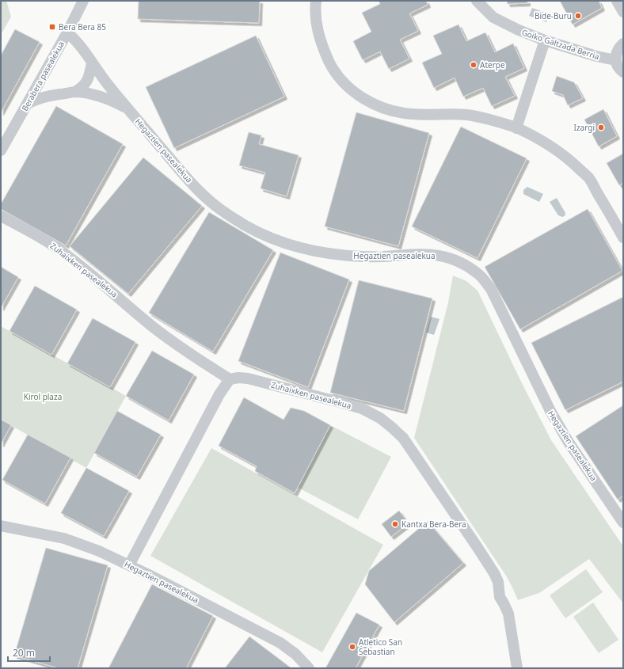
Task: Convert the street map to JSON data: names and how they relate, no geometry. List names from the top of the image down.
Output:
{
  "streets": {
    "street": [
      "Goiko Galtzada Berria",
      "Berabera pasealekua",
      "Hegaztien pasealekua",
      "Zuhaixken pasealekua"
    ]
  },
  "crossings": [
    ["Berabera pasealekua", "Hegaztien pasealekua"]
  ],
  "parks": ["Kirol plaza"],
  "places": {
    "other": [
      "Bide-Buru",
      "Aterpe",
      "Izargi",
      "Kantxa Bera-Bera",
      "Atletico San Sebastian"
    ],
    "transit": ["Bera Bera 85"]
  },
  "scale_bar": "20 m"
}
